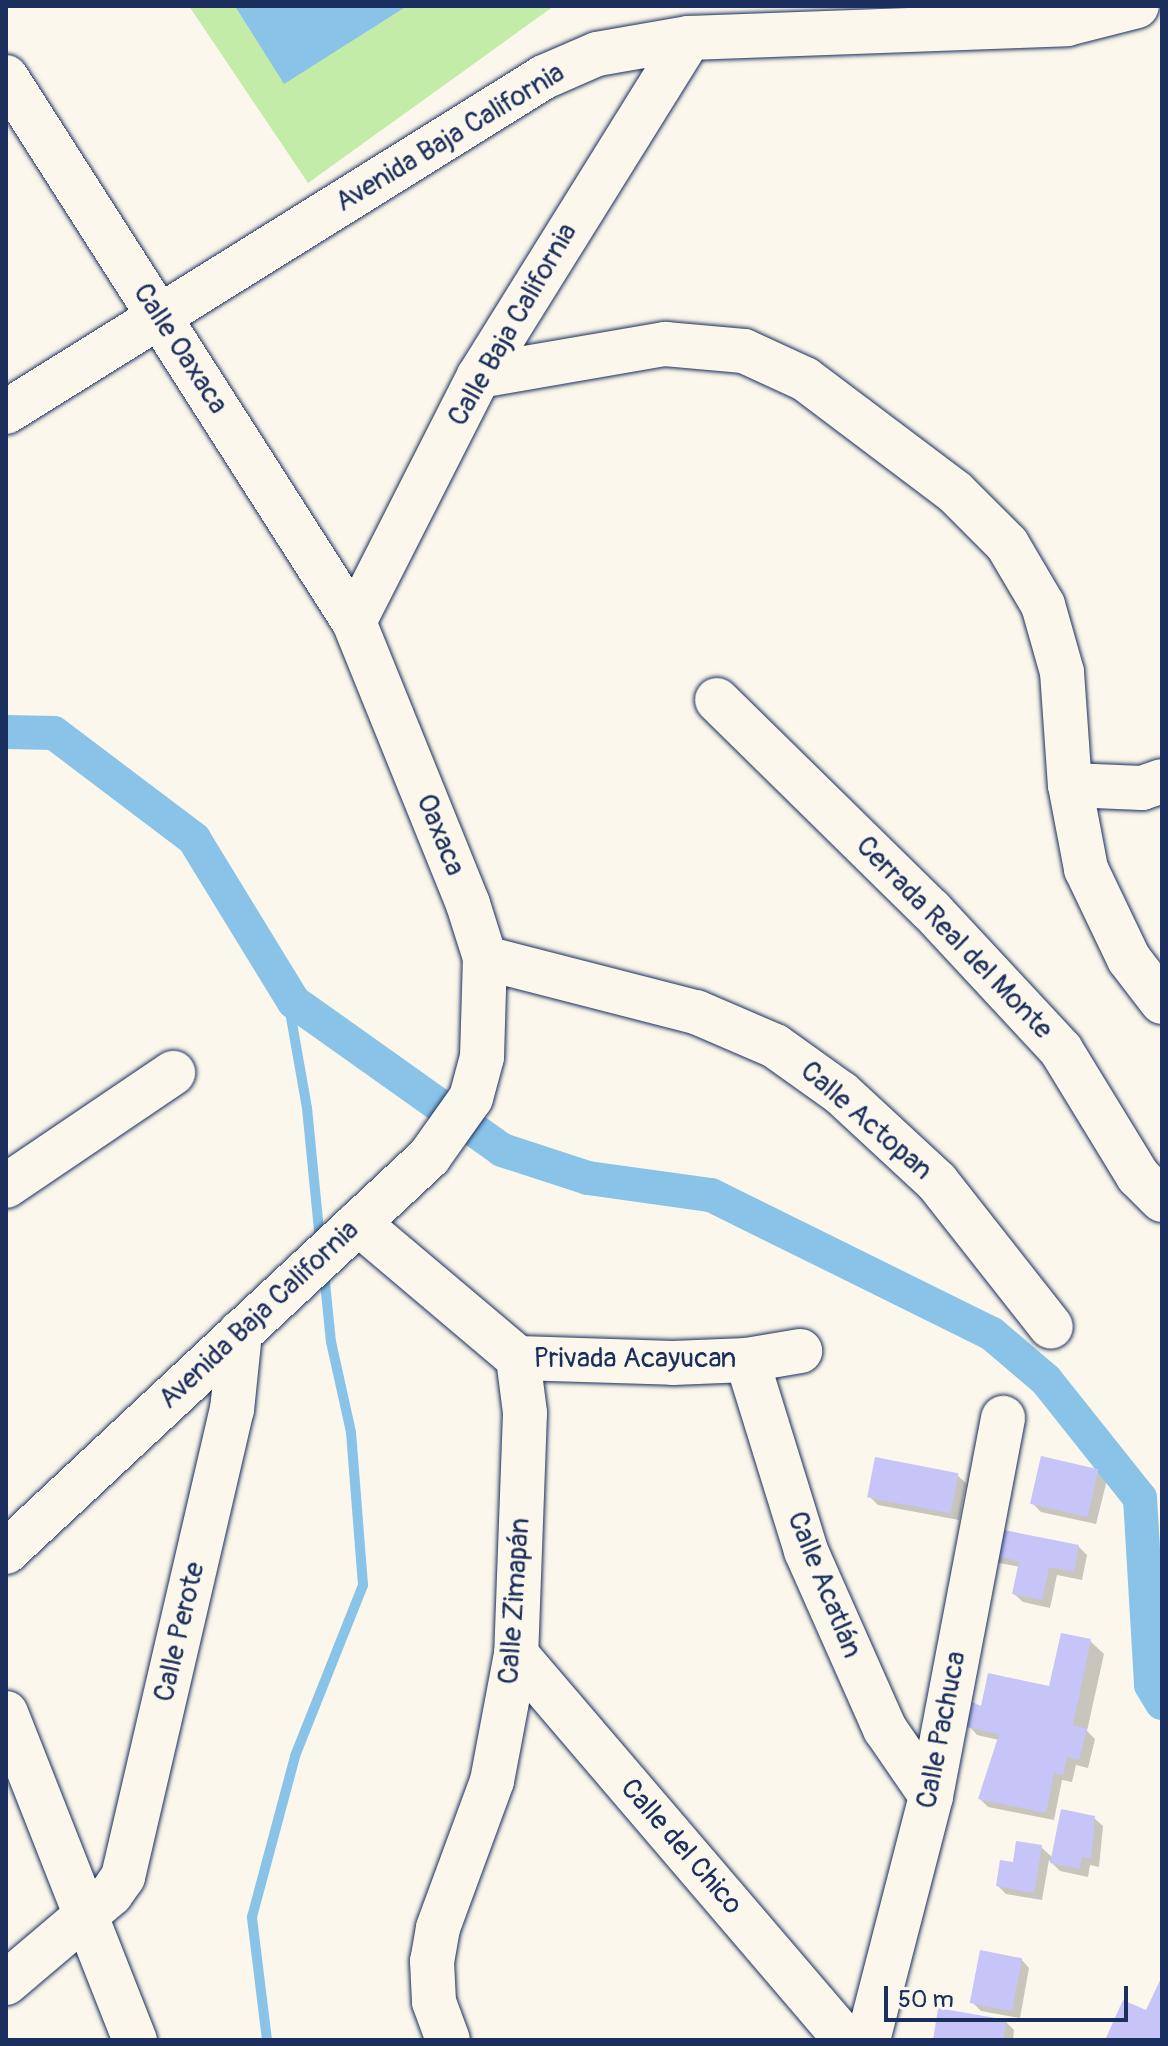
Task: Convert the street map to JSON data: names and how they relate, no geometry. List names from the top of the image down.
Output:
{
  "streets": {
    "street": [
      "Avenida Baja California",
      "Calle Baja California",
      "Calle Oaxaca",
      "Oaxaca",
      "Cerrada Real del Monte",
      "Calle Actopan",
      "Privada Acayucan",
      "Calle Acatlán",
      "Calle Zimapán",
      "Calle Perote",
      "Calle Pachuca",
      "Calle del Chico"
    ]
  },
  "crossings": [
    ["Avenida Baja California", "Calle Baja California"],
    ["Avenida Baja California", "Calle Oaxaca"],
    ["Avenida Baja California", "Oaxaca"],
    ["Avenida Baja California", "Calle Perote"],
    ["Calle Baja California", "Calle Oaxaca"],
    ["Calle Baja California", "Oaxaca"],
    ["Calle Oaxaca", "Oaxaca"],
    ["Oaxaca", "Calle Actopan"],
    ["Privada Acayucan", "Calle Acatlán"],
    ["Privada Acayucan", "Calle Zimapán"],
    ["Calle Acatlán", "Calle Pachuca"],
    ["Calle Zimapán", "Calle del Chico"]
  ],
  "scale_bar": "50 m"
}
